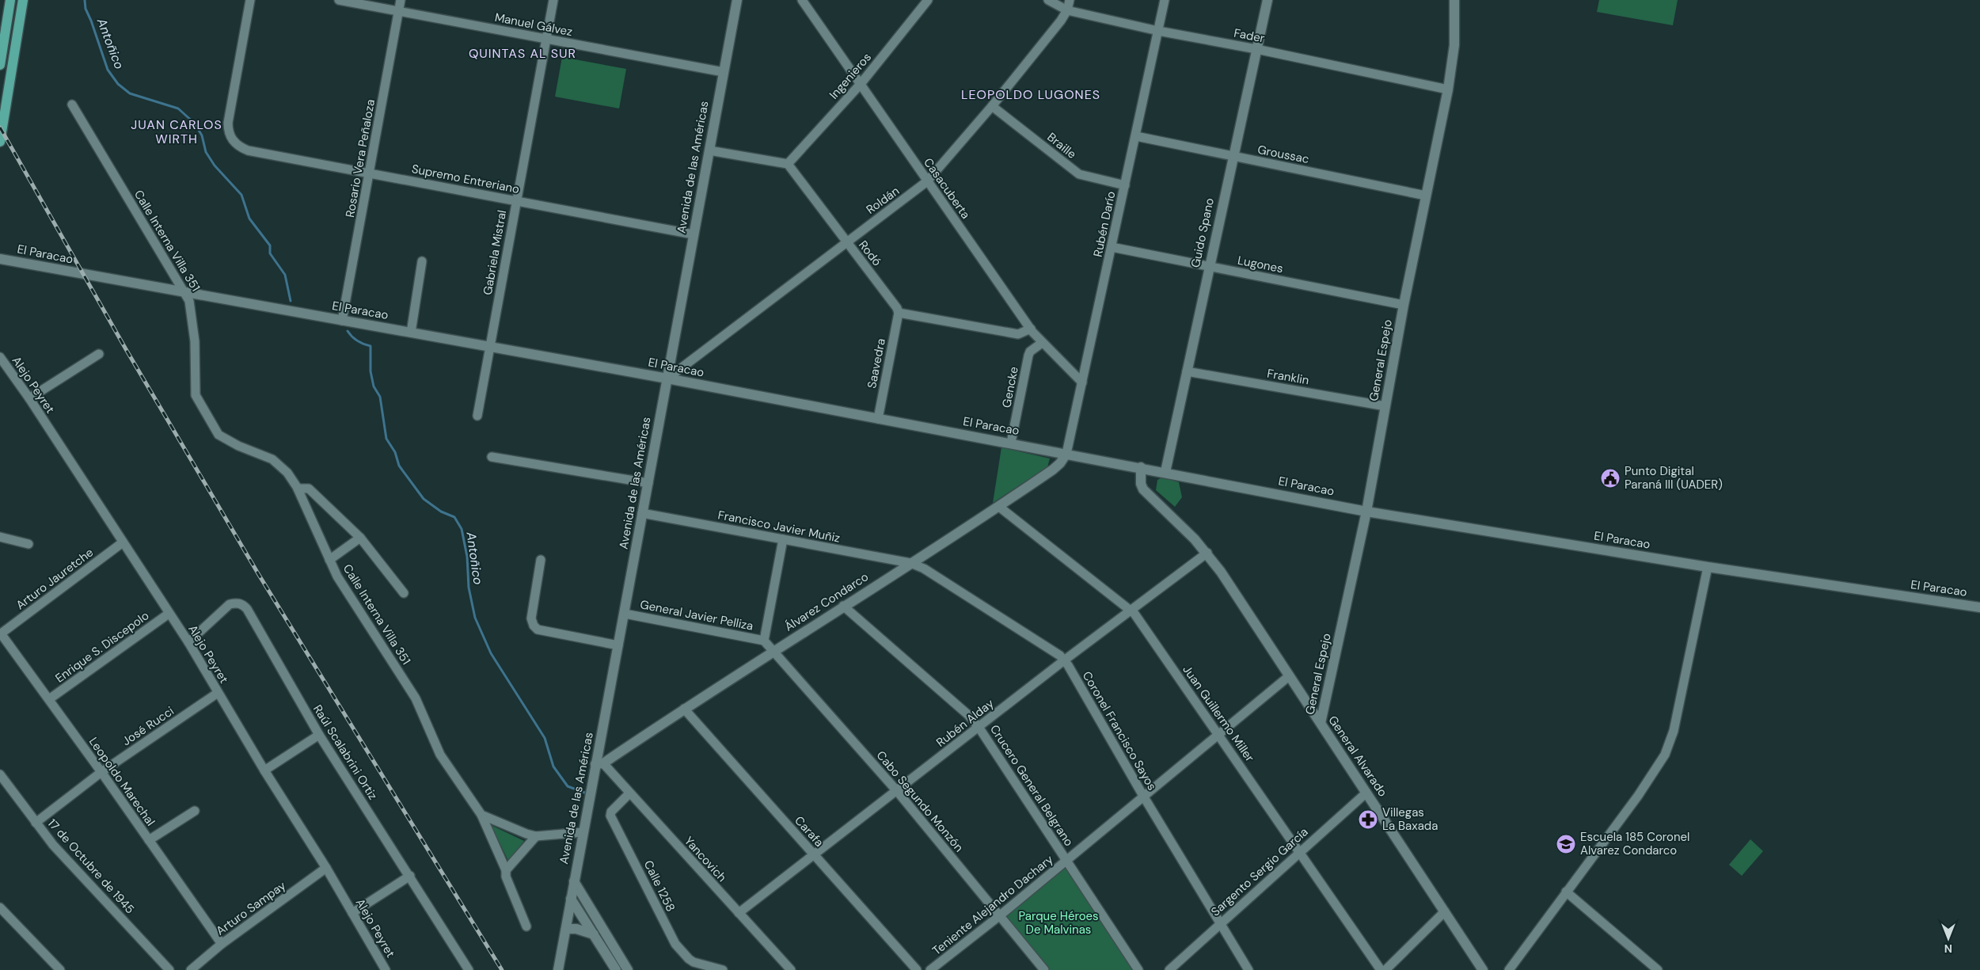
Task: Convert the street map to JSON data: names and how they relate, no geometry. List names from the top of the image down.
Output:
{
  "streets": {
    "main road": [
      "Avenida de las Américas",
      "Guido Spano",
      "El Paracao",
      "General Espejo",
      "Álvarez Condarco",
      "General Alvarado"
    ],
    "street": [
      "Manuel Gálvez",
      "Fader",
      "Ingenieros",
      "Braille",
      "Groussac",
      "Rosario Vera Peñaloza",
      "Supremo Entreriano",
      "Casacuberta",
      "Roldán",
      "Rubén Darío",
      "Calle Interna Villa 351",
      "Gabriela Mistral",
      "Rodó",
      "Lugones",
      "Saavedra",
      "Franklin",
      "Alejo Peyret",
      "Gencke",
      "Francisco Javier Muñiz",
      "Arturo Jauretche",
      "General Javier Pelliza",
      "Enrique S. Discepolo",
      "Juan Guillermo Miller",
      "Rubén Alday",
      "José Rucci",
      "Coronel Francisco Sayos",
      "Raúl Scalabrini Ortiz",
      "Leopoldo Marechal",
      "Crucero General Belgrano",
      "Cabo Segundo Monzón",
      "Carafa",
      "Yancovich",
      "17 de Octubre de 1945",
      "Sargento Sergio García",
      "Calle 1258",
      "Teniente Alejandro Dachary",
      "Arturo Sampay"
    ]
  },
  "crossings": [
    ["Manuel Gálvez", "Rosario Vera Peñaloza"],
    ["Manuel Gálvez", "Avenida de las Américas"],
    ["Manuel Gálvez", "Gabriela Mistral"],
    ["Fader", "Roldán"],
    ["Fader", "Rubén Darío"],
    ["Fader", "Guido Spano"],
    ["Fader", "General Espejo"],
    ["Ingenieros", "Casacuberta"],
    ["Ingenieros", "Rodó"],
    ["Braille", "Roldán"],
    ["Braille", "Rubén Darío"],
    ["Groussac", "Rubén Darío"],
    ["Groussac", "Guido Spano"],
    ["Groussac", "General Espejo"],
    ["Rosario Vera Peñaloza", "Supremo Entreriano"],
    ["Rosario Vera Peñaloza", "El Paracao"],
    ["Avenida de las Américas", "Supremo Entreriano"],
    ["Avenida de las Américas", "Roldán"],
    ["Avenida de las Américas", "El Paracao"],
    ["Avenida de las Américas", "Francisco Javier Muñiz"],
    ["Avenida de las Américas", "Álvarez Condarco"],
    ["Avenida de las Américas", "General Javier Pelliza"],
    ["Avenida de las Américas", "Yancovich"],
    ["Supremo Entreriano", "Gabriela Mistral"],
    ["Casacuberta", "Roldán"],
    ["Casacuberta", "Rubén Darío"],
    ["Casacuberta", "Gencke"],
    ["Roldán", "Rodó"],
    ["Roldán", "El Paracao"],
    ["Rubén Darío", "El Paracao"],
    ["Rubén Darío", "Lugones"],
    ["Rubén Darío", "Álvarez Condarco"],
    ["Guido Spano", "El Paracao"],
    ["Guido Spano", "Lugones"],
    ["Guido Spano", "Franklin"],
    ["Calle Interna Villa 351", "El Paracao"],
    ["Gabriela Mistral", "El Paracao"],
    ["Rodó", "Saavedra"],
    ["El Paracao", "General Espejo"],
    ["El Paracao", "Saavedra"],
    ["El Paracao", "Gencke"],
    ["El Paracao", "Álvarez Condarco"],
    ["El Paracao", "General Alvarado"],
    ["Lugones", "General Espejo"],
    ["General Espejo", "Franklin"],
    ["General Espejo", "General Alvarado"],
    ["Alejo Peyret", "Arturo Jauretche"],
    ["Alejo Peyret", "Enrique S. Discepolo"],
    ["Alejo Peyret", "José Rucci"],
    ["Alejo Peyret", "Raúl Scalabrini Ortiz"],
    ["Alejo Peyret", "Arturo Sampay"],
    ["Francisco Javier Muñiz", "Álvarez Condarco"],
    ["Francisco Javier Muñiz", "Coronel Francisco Sayos"],
    ["Arturo Jauretche", "Leopoldo Marechal"],
    ["Álvarez Condarco", "Juan Guillermo Miller"],
    ["Álvarez Condarco", "Coronel Francisco Sayos"],
    ["Álvarez Condarco", "Crucero General Belgrano"],
    ["Álvarez Condarco", "Cabo Segundo Monzón"],
    ["Álvarez Condarco", "Carafa"],
    ["Álvarez Condarco", "Yancovich"],
    ["General Javier Pelliza", "Cabo Segundo Monzón"],
    ["Enrique S. Discepolo", "Leopoldo Marechal"],
    ["Juan Guillermo Miller", "Rubén Alday"],
    ["Juan Guillermo Miller", "Sargento Sergio García"],
    ["Juan Guillermo Miller", "Teniente Alejandro Dachary"],
    ["Rubén Alday", "Coronel Francisco Sayos"],
    ["Rubén Alday", "General Alvarado"],
    ["Rubén Alday", "Crucero General Belgrano"],
    ["Rubén Alday", "Cabo Segundo Monzón"],
    ["Rubén Alday", "Carafa"],
    ["Rubén Alday", "Yancovich"],
    ["José Rucci", "Leopoldo Marechal"],
    ["José Rucci", "17 de Octubre de 1945"],
    ["Coronel Francisco Sayos", "Sargento Sergio García"],
    ["Coronel Francisco Sayos", "Teniente Alejandro Dachary"],
    ["General Alvarado", "Sargento Sergio García"],
    ["General Alvarado", "Teniente Alejandro Dachary"],
    ["Leopoldo Marechal", "Arturo Sampay"],
    ["Crucero General Belgrano", "Teniente Alejandro Dachary"],
    ["Cabo Segundo Monzón", "Teniente Alejandro Dachary"],
    ["Yancovich", "Calle 1258"]
  ],
  "districts": ["QUINTAS AL SUR", "LEOPOLDO LUGONES", "JUAN CARLOS WIRTH"],
  "water": ["Antoñico"],
  "parks": ["Parque Héroes De Malvinas"],
  "places": {
    "public building": ["Punto Digital Paraná III (UADER)"],
    "pharmacy": ["Villegas La Baxada"],
    "school or university": ["Escuela 185 Coronel Alvarez Condarco"]
  },
  "north": "bottom"
}
